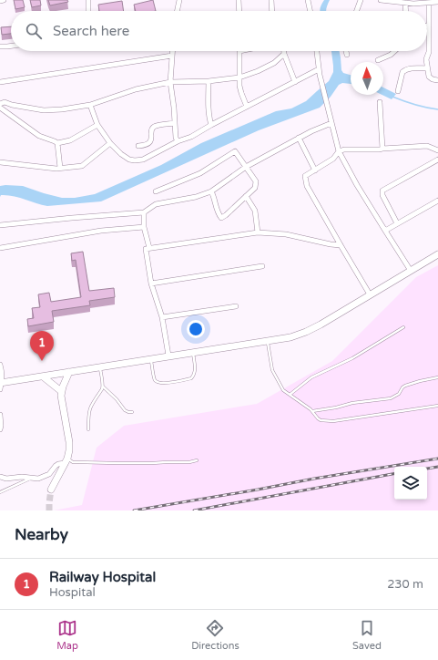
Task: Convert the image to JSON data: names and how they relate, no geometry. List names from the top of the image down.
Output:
{
  "north": "top",
  "page": {
    "search": "Search here",
    "pins": "1",
    "heading": "Nearby",
    "list": [
      {
        "mark": "1",
        "name": "Railway Hospital",
        "note": "Hospital",
        "value": "230 m"
      }
    ],
    "nav": ["Map", "Directions", "Saved"]
  }
}
